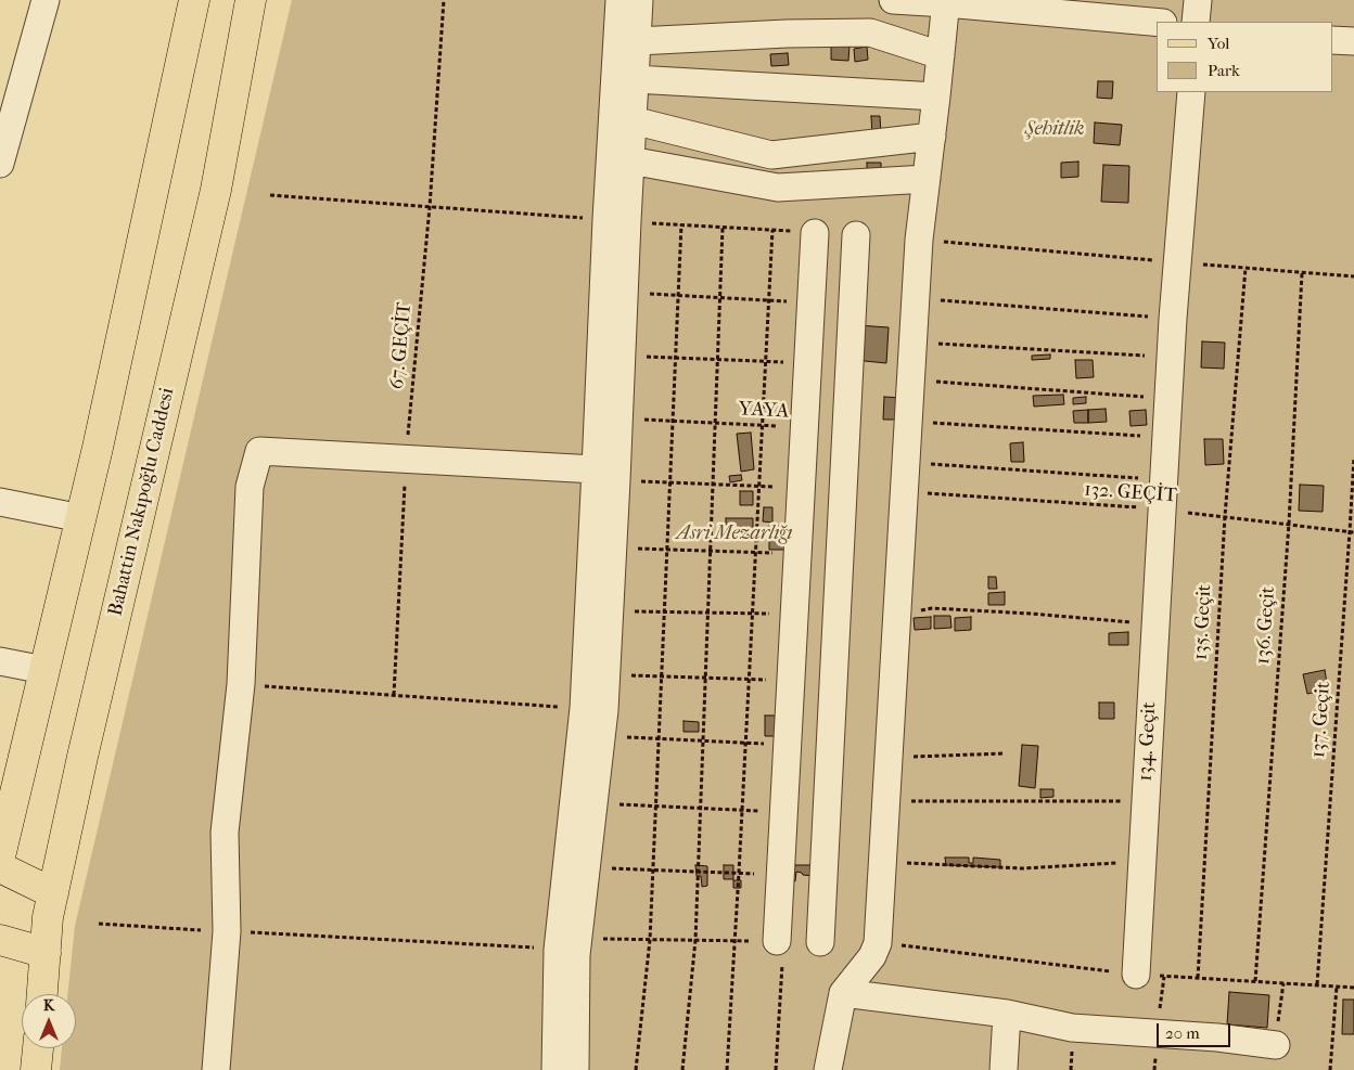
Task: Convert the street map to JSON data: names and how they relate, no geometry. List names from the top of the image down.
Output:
{
  "streets": {
    "main road": ["Bahattin Nakıpoğlu Caddesi"],
    "street": ["134. Geçit"],
    "path": [
      "67. GEÇİT",
      "YAYA",
      "132. GEÇİT",
      "135. Geçit",
      "136. Geçit",
      "137. Geçit"
    ]
  },
  "crossings": [
    ["132. GEÇİT", "135. Geçit"],
    ["132. GEÇİT", "136. Geçit"],
    ["132. GEÇİT", "137. Geçit"],
    ["132. GEÇİT", "134. Geçit"]
  ],
  "parks": ["Şehitlik", "Asri Mezarlığı"],
  "legend": ["Yol", "Park"],
  "scale_bar": "20 m",
  "north": "top"
}
